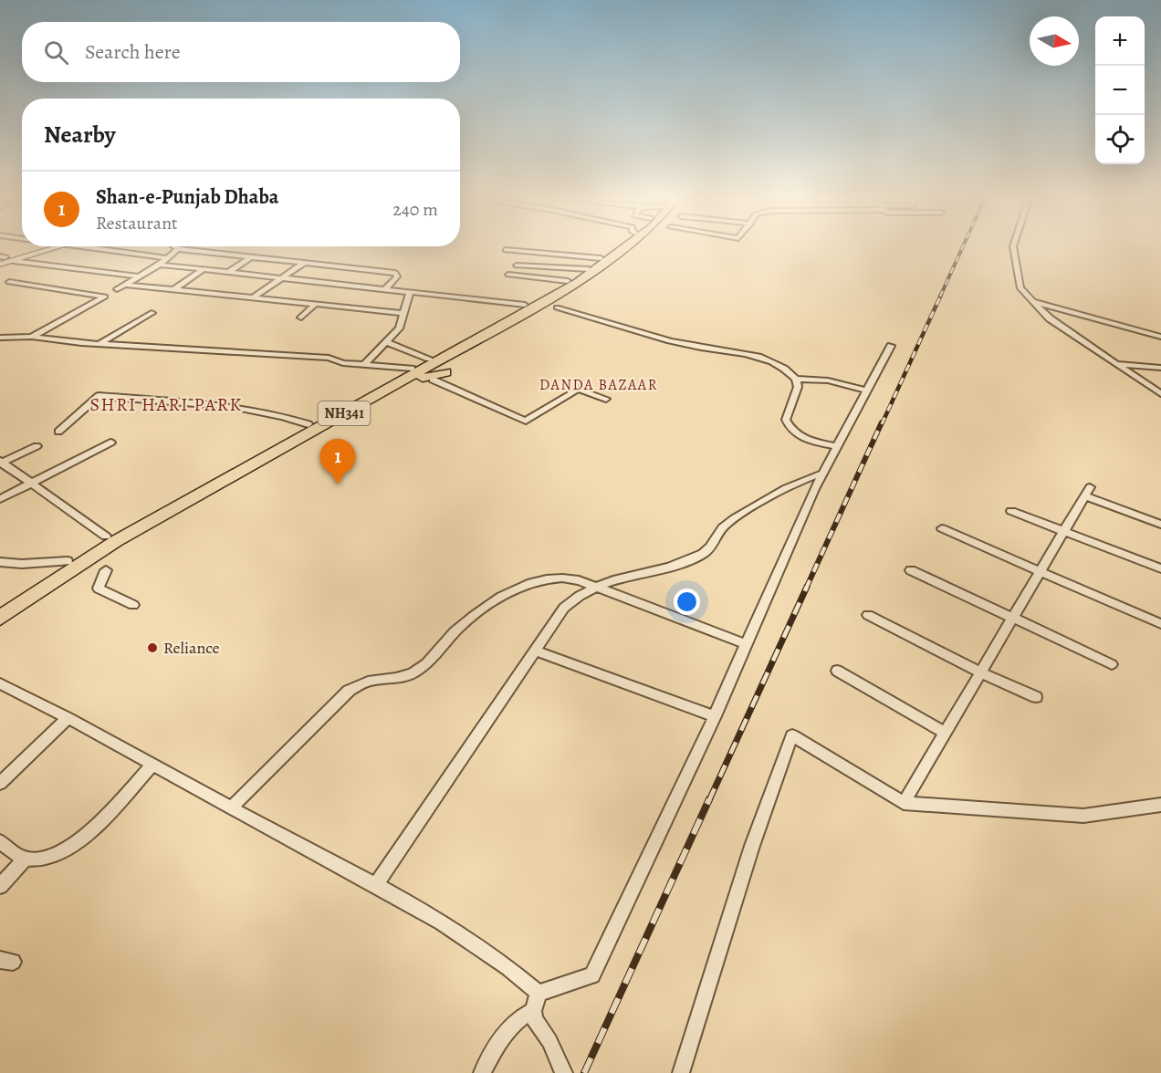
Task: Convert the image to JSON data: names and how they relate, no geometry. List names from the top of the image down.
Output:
{
  "streets": {
    "highway": ["NH341"]
  },
  "districts": ["DANDA BAZAAR", "SHRI HARI PARK"],
  "places": ["Reliance"],
  "north": "right",
  "page": {
    "map_buttons": ["+", "−"],
    "search": "Search here",
    "heading": "Nearby",
    "list": [
      {
        "mark": "1",
        "name": "Shan-e-Punjab Dhaba",
        "note": "Restaurant",
        "value": "240 m"
      }
    ],
    "pins": "1"
  }
}
